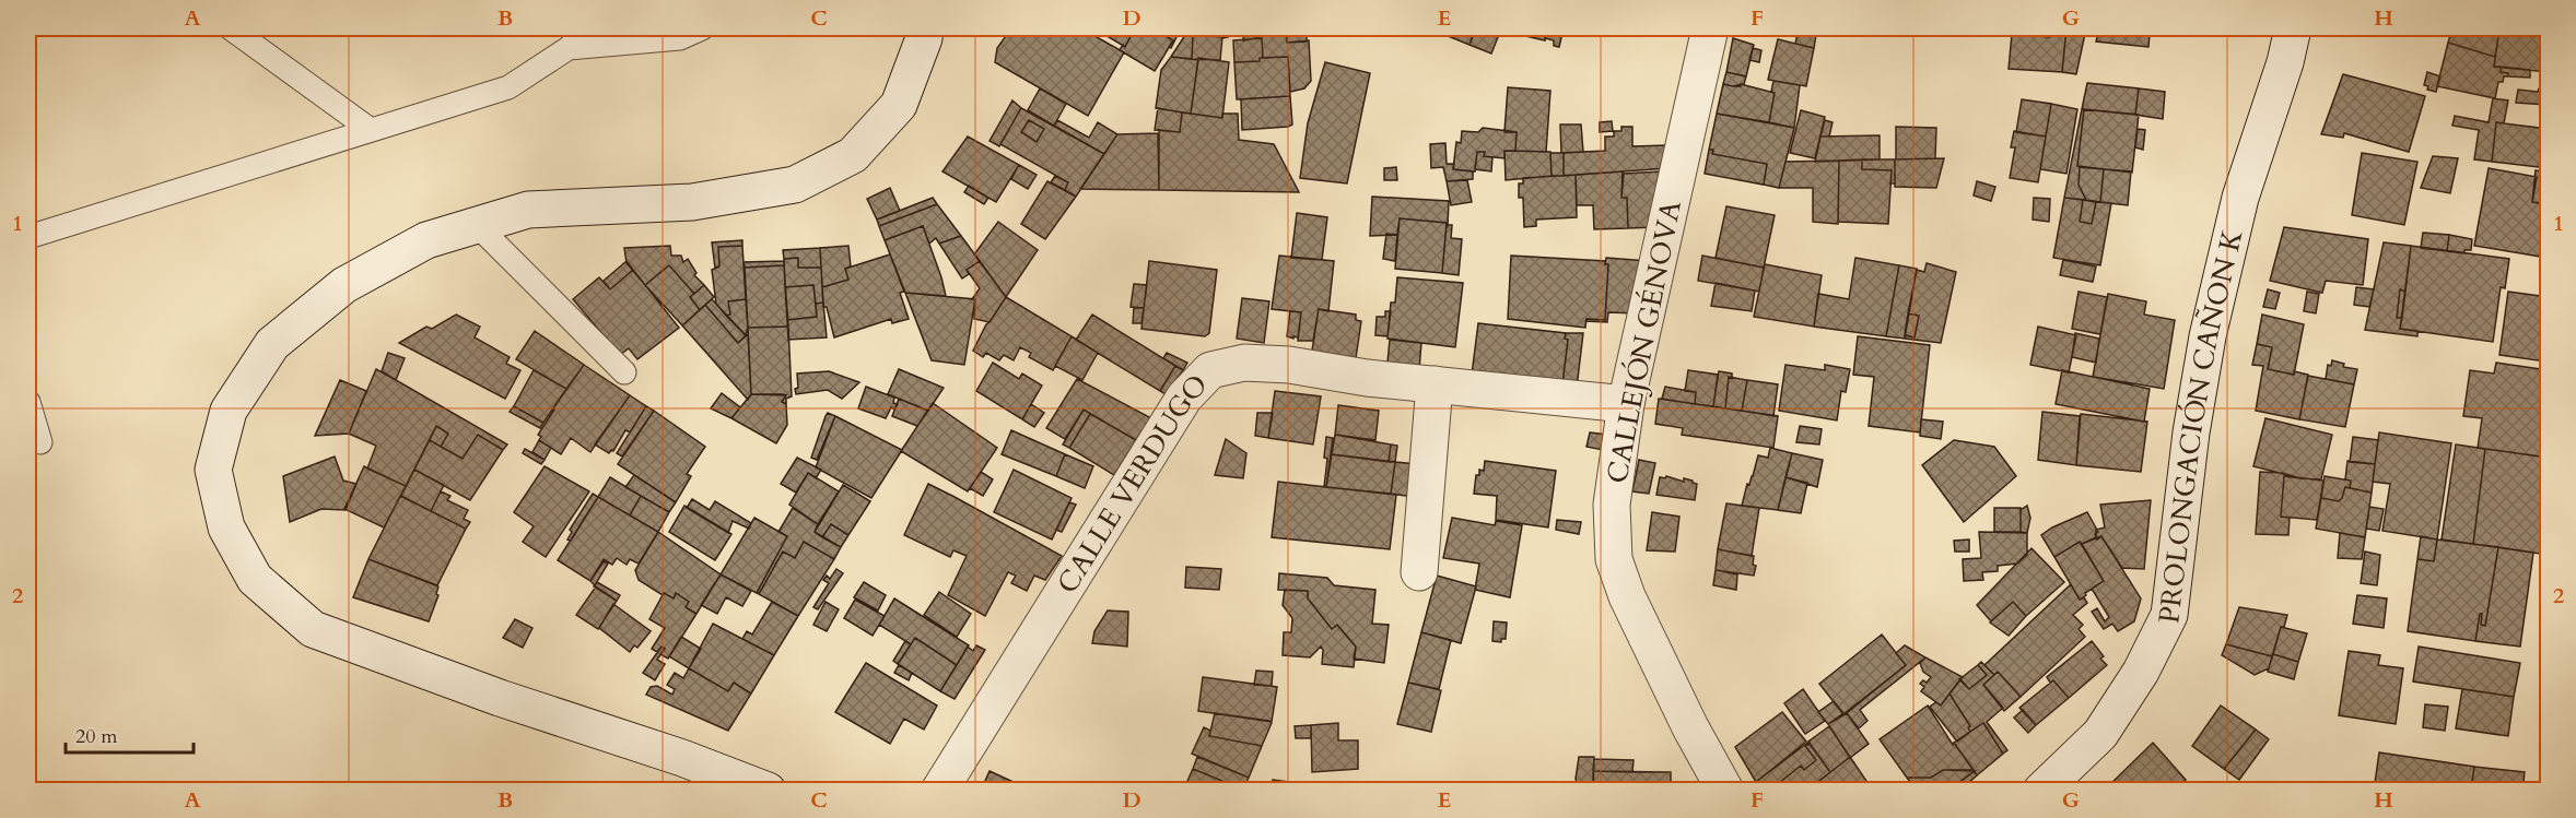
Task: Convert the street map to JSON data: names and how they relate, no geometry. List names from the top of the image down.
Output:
{
  "streets": {
    "street": ["CALLEJÓN GÉNOVA", "PROLONGACIÓN CAÑON K", "CALLE VERDUGO"]
  },
  "crossings": [
    ["CALLEJÓN GÉNOVA", "CALLE VERDUGO"]
  ],
  "scale_bar": "20 m",
  "grid": {
    "columns": [
      "A",
      "B",
      "C",
      "D",
      "E",
      "F",
      "G",
      "H"
    ],
    "rows": ["1", "2"]
  }
}
